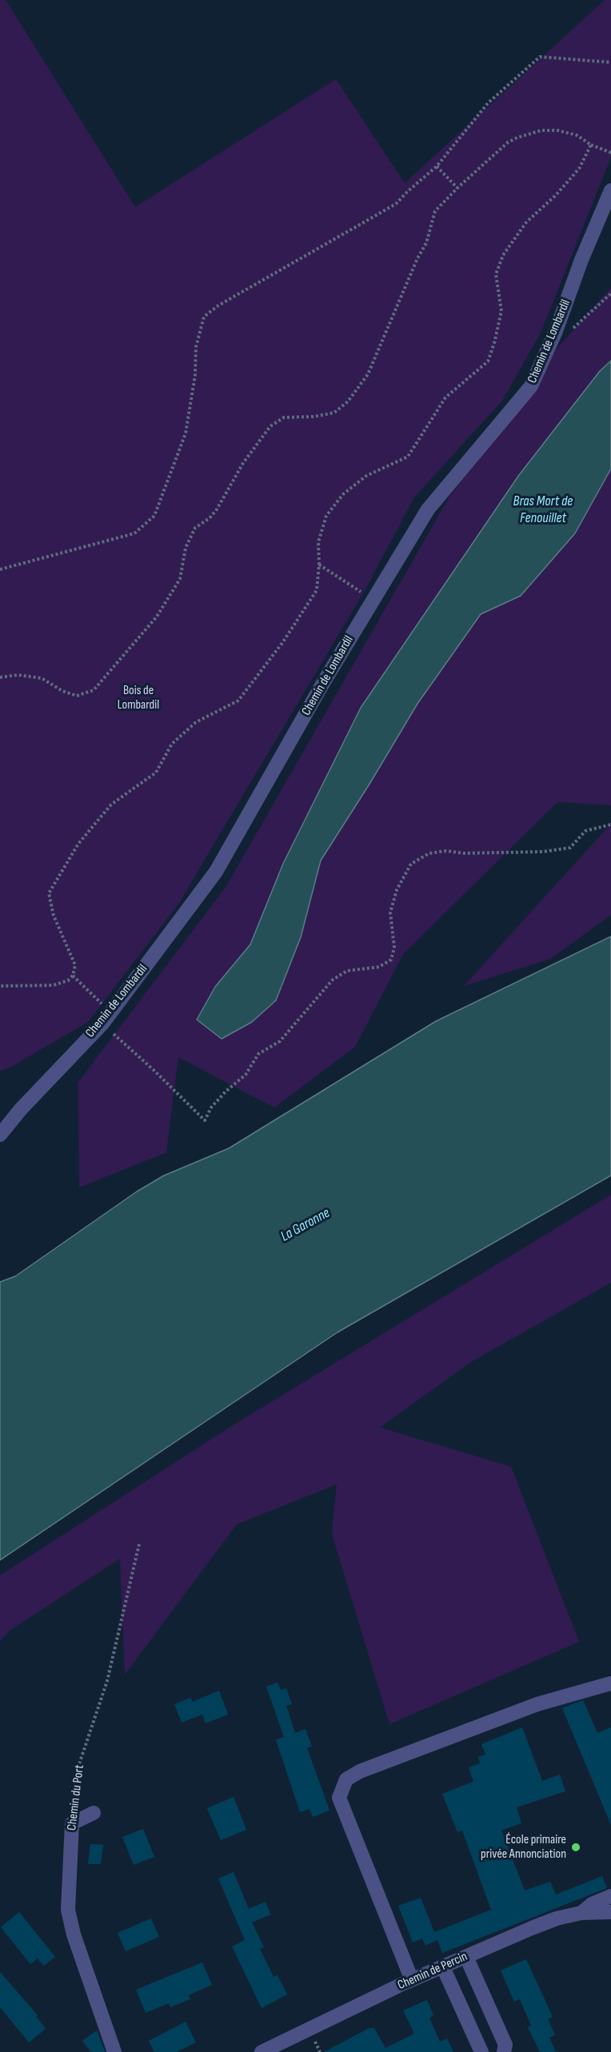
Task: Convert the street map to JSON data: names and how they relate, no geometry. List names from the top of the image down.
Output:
{
  "streets": {
    "street": ["Chemin de Lombardil", "Chemin du Port", "Chemin de Percin"]
  },
  "water": ["Bras Mort de Fenouillet", "La Garonne"],
  "parks": ["Bois de Lombardil"],
  "places": ["École primaire privée Annonciation"]
}
